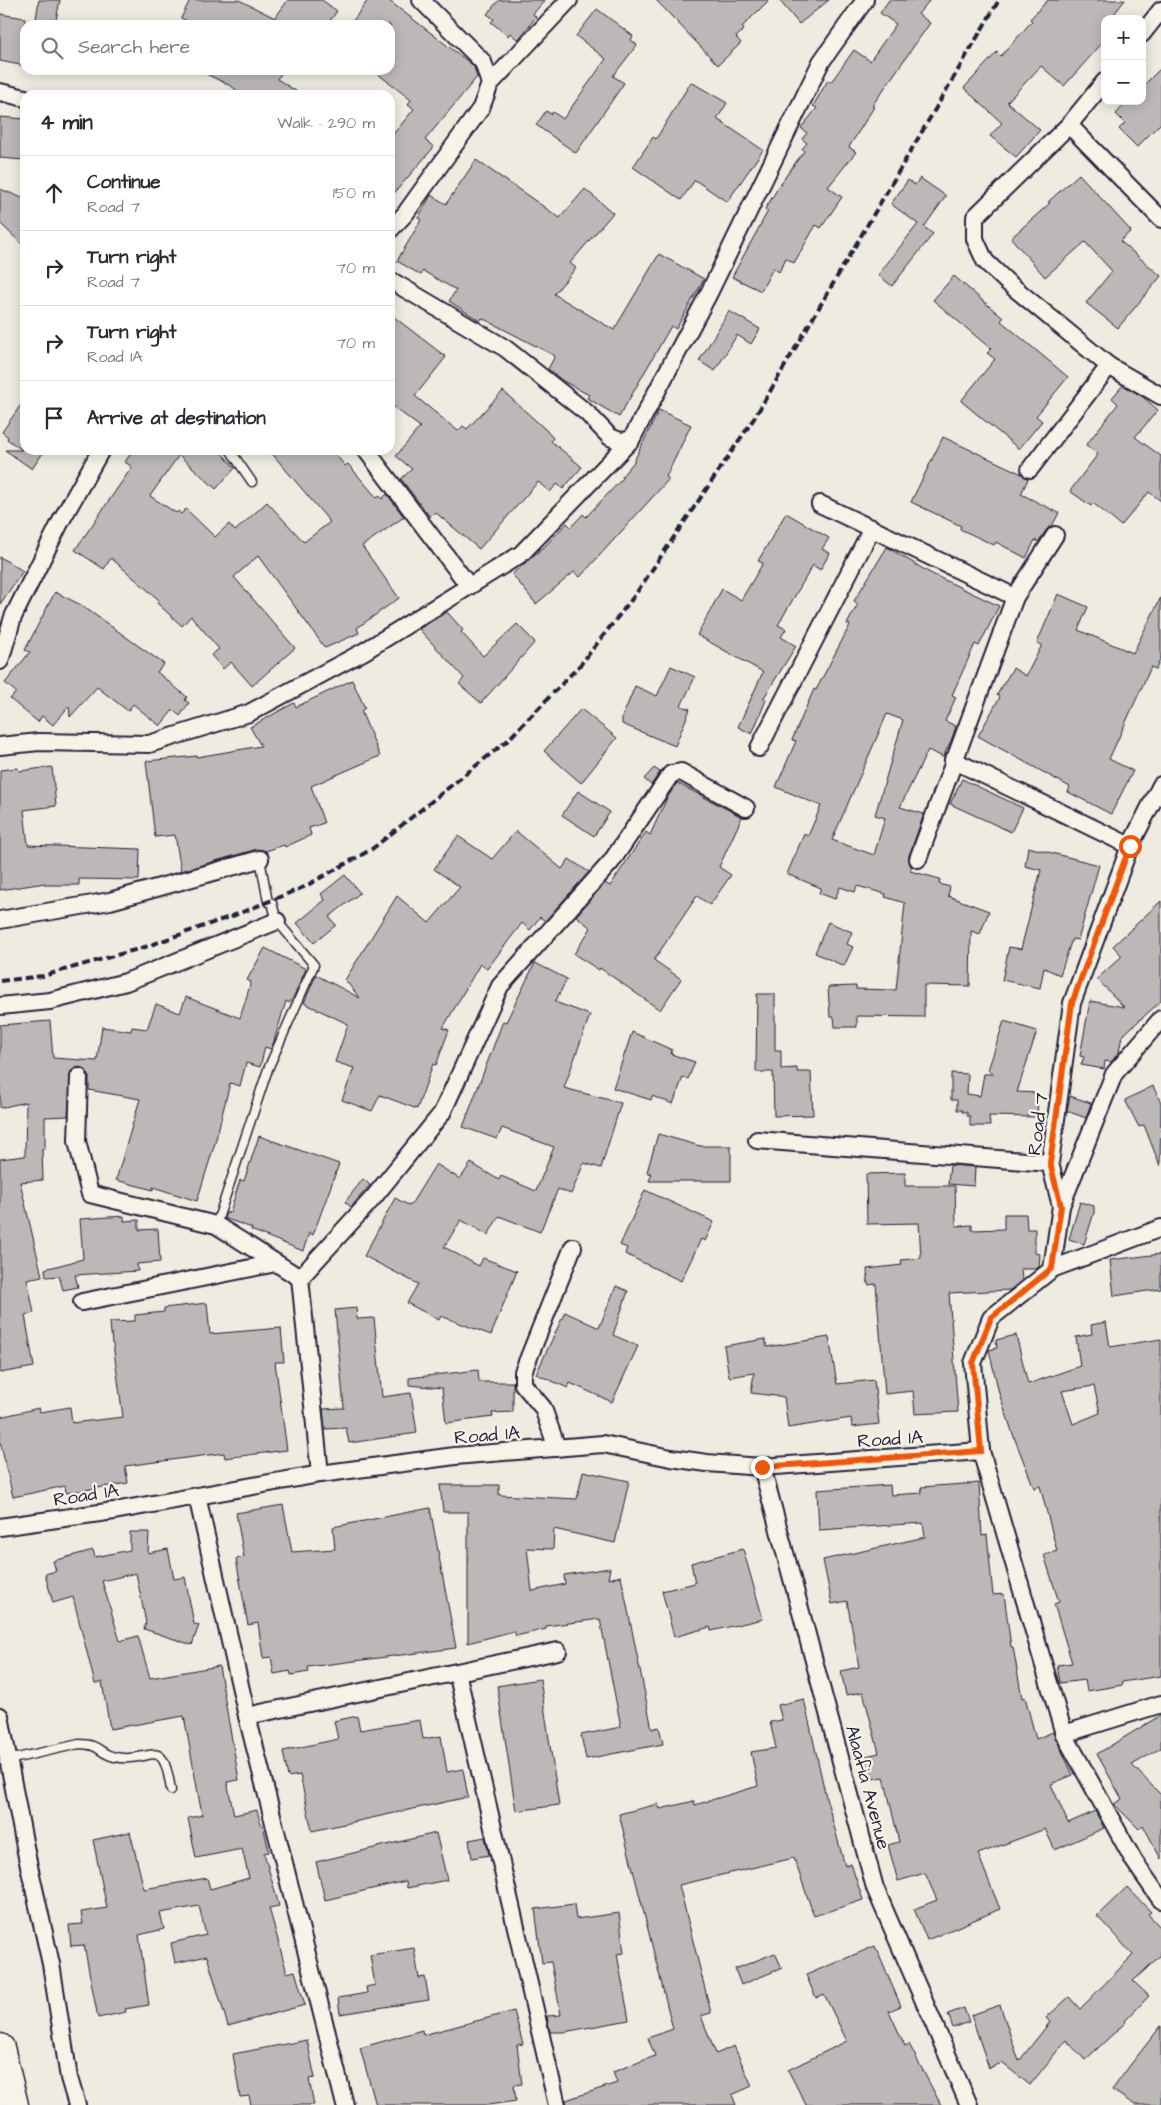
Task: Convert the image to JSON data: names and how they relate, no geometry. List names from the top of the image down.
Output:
{
  "streets": {
    "street": ["Road 7", "Road 1A", "Alaafia Avenue"]
  },
  "crossings": [
    ["Road 1A", "Alaafia Avenue"]
  ],
  "page": {
    "map_buttons": ["+", "−"],
    "search": "Search here",
    "heading": ["4 min", "Walk · 290 m"],
    "list": [
      ["Continue", "Road 7", "150 m"],
      ["Turn right", "Road 7", "70 m"],
      ["Turn right", "Road 1A", "70 m"],
      "Arrive at destination"
    ]
  }
}
